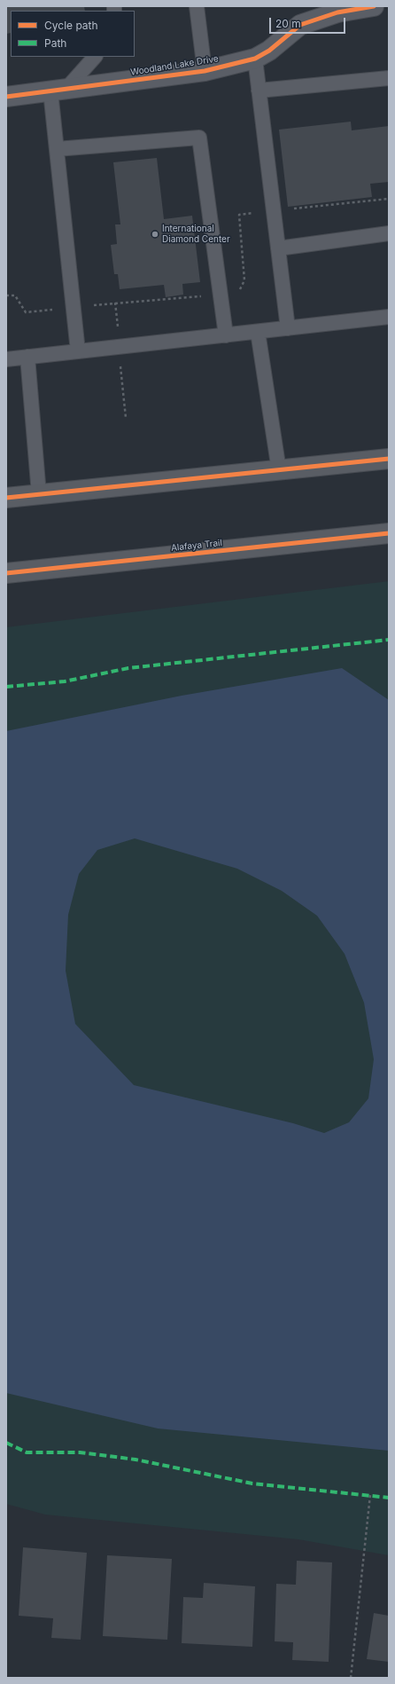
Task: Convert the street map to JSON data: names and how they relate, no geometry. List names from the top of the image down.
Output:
{
  "streets": {
    "main road": ["Alafaya Trail"],
    "street": ["Woodland Lake Drive"]
  },
  "places": ["International Diamond Center"],
  "legend": ["Cycle path", "Path"],
  "scale_bar": "20 m"
}
